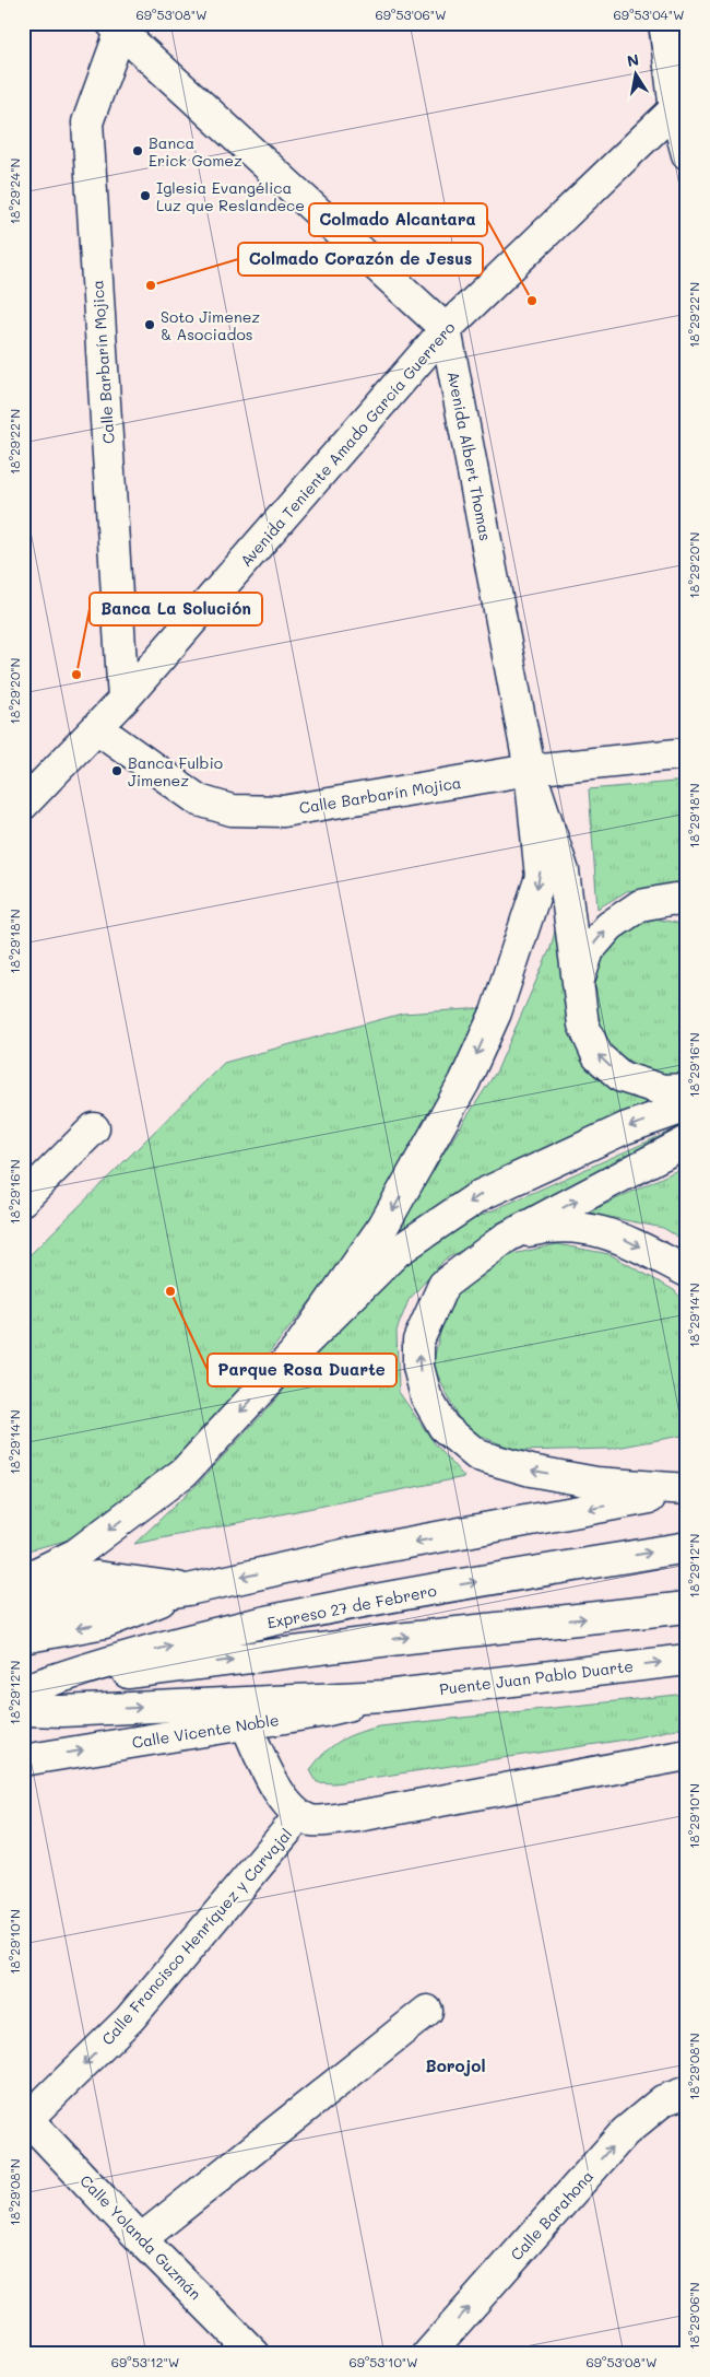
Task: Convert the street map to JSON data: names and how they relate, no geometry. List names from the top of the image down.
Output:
{
  "streets": {
    "main road": [
      "Calle Barbarín Mojica",
      "Avenida Teniente Amado García Guerrero",
      "Avenida Albert Thomas",
      "Expreso 27 de Febrero",
      "Puente Juan Pablo Duarte",
      "Calle Vicente Noble",
      "Calle Francisco Henríquez y Carvajal",
      "Calle Barahona",
      "Calle Yolanda Guzmán"
    ]
  },
  "crossings": [
    ["Calle Barbarín Mojica", "Avenida Teniente Amado García Guerrero"],
    ["Calle Barbarín Mojica", "Avenida Albert Thomas"],
    ["Avenida Teniente Amado García Guerrero", "Avenida Albert Thomas"],
    ["Puente Juan Pablo Duarte", "Calle Vicente Noble"],
    ["Calle Vicente Noble", "Calle Francisco Henríquez y Carvajal"],
    ["Calle Francisco Henríquez y Carvajal", "Calle Yolanda Guzmán"]
  ],
  "districts": ["Borojol"],
  "places": [
    "Banca Erick Gomez",
    "Iglesia Evangélica Luz que Reslandece",
    "Colmado Corazón de Jesus",
    "Colmado Alcantara",
    "Soto Jimenez & Asociados",
    "Banca La Solución",
    "Banca Fulbio Jimenez",
    "Parque Rosa Duarte"
  ],
  "north": "top",
  "coordinates": [
    "69°53'08\"W",
    "69°53'06\"W",
    "69°53'04\"W",
    "18°29'24\"N",
    "18°29'22\"N",
    "18°29'20\"N",
    "18°29'18\"N",
    "18°29'16\"N",
    "18°29'14\"N",
    "18°29'12\"N",
    "18°29'10\"N",
    "18°29'08\"N",
    "18°29'06\"N",
    "69°53'12\"W",
    "69°53'10\"W"
  ]
}
